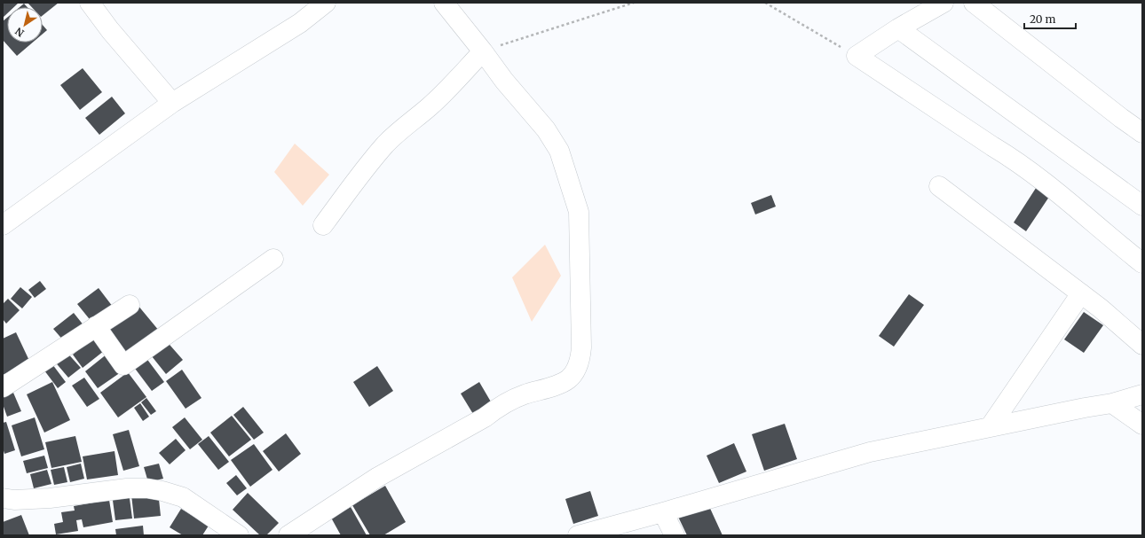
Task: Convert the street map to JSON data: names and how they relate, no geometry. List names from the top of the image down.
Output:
{
  "scale_bar": "20 m",
  "north": "bottom left"
}
